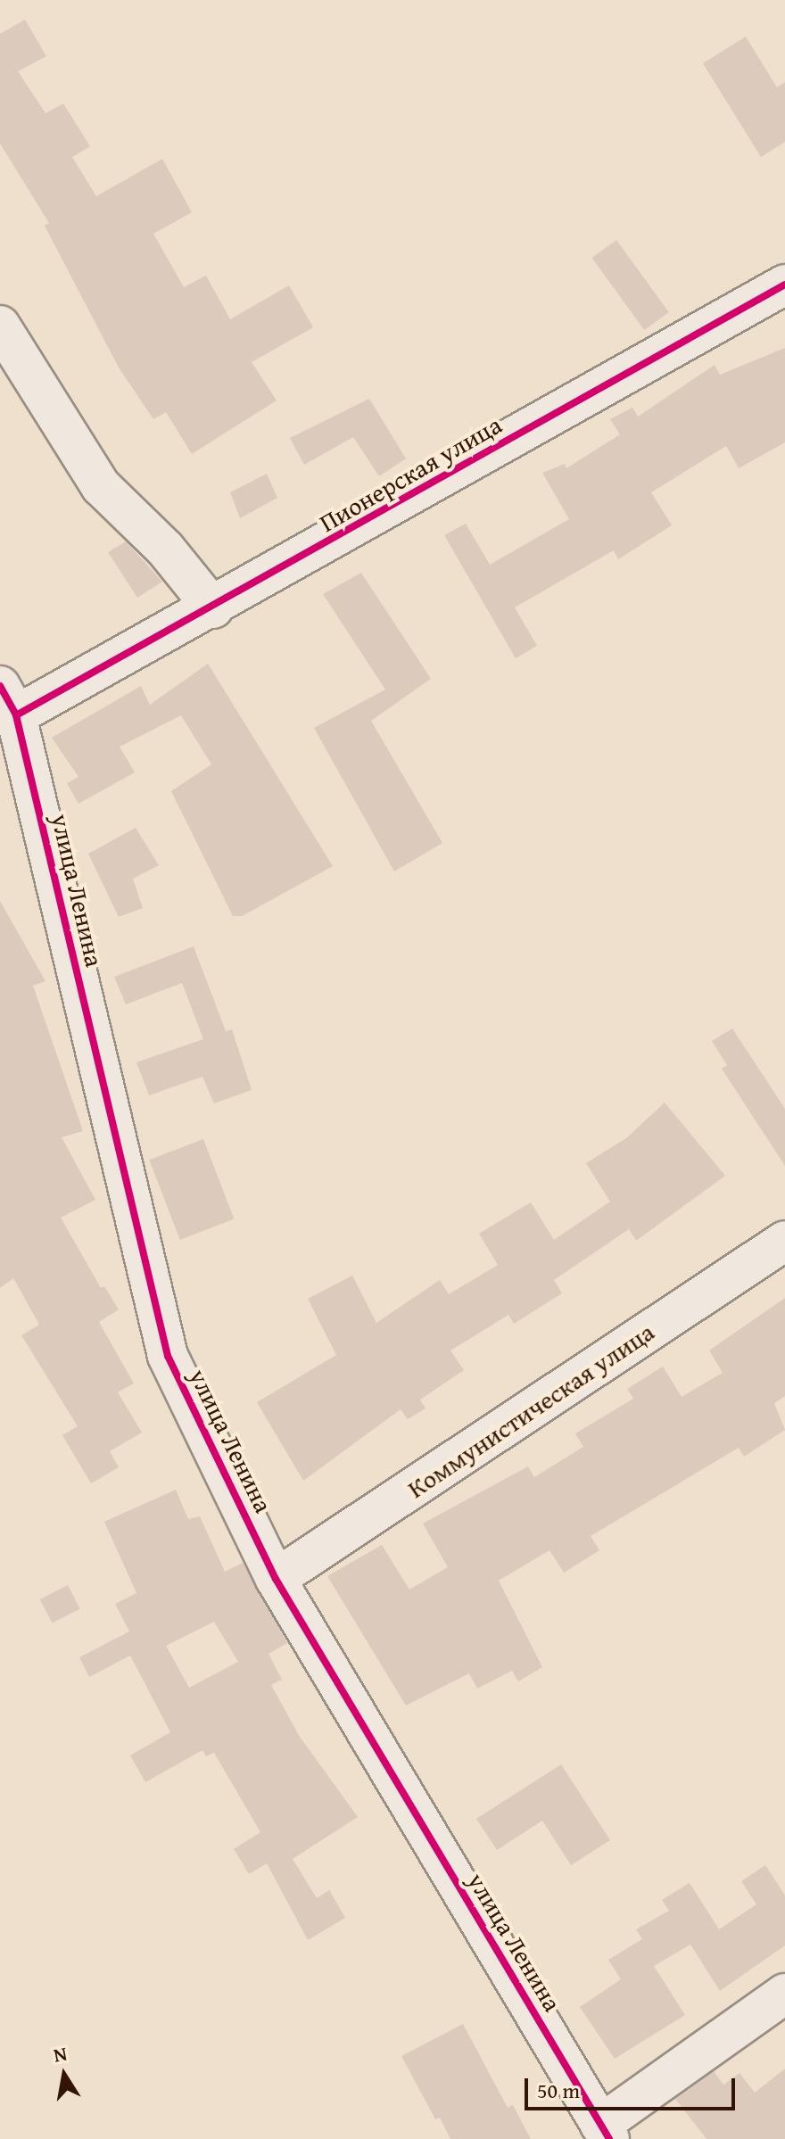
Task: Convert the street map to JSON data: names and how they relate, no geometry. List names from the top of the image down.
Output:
{
  "streets": {
    "street": ["Пионерская улица", "улица Ленина", "Коммунистическая улица"]
  },
  "crossings": [
    ["Пионерская улица", "улица Ленина"],
    ["улица Ленина", "Коммунистическая улица"]
  ],
  "scale_bar": "50 m",
  "north": "top"
}
